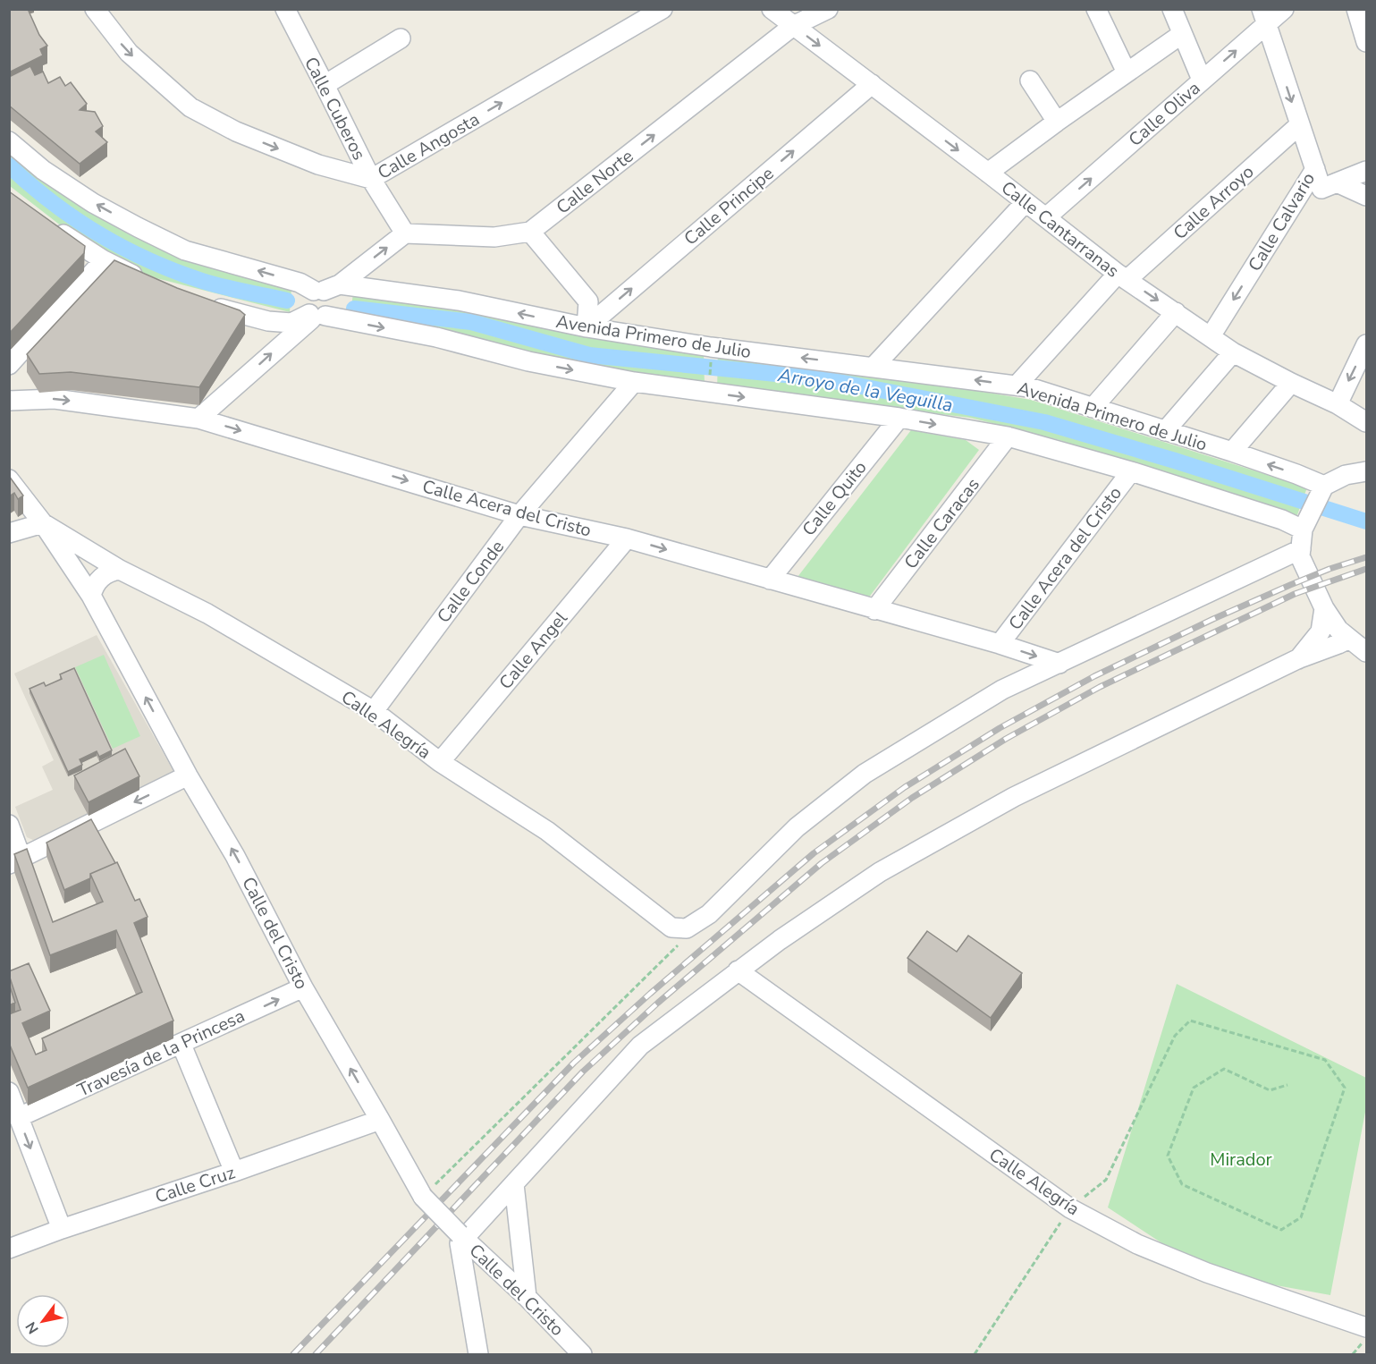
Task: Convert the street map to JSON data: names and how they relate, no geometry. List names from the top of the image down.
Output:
{
  "streets": {
    "street": [
      "Calle Cuberos",
      "Calle Oliva",
      "Calle Angosta",
      "Calle Norte",
      "Calle Arroyo",
      "Calle Principe",
      "Calle Calvario",
      "Calle Cantarranas",
      "Avenida Primero de Julio",
      "Calle Quito",
      "Calle Acera del Cristo",
      "Calle Caracas",
      "Calle Conde",
      "Calle Angel",
      "Calle Alegría",
      "Calle del Cristo",
      "Travesía de la Princesa",
      "Calle Cruz"
    ]
  },
  "crossings": [
    ["Calle Cuberos", "Calle Angosta"],
    ["Calle Cuberos", "Calle Norte"],
    ["Calle Oliva", "Calle Calvario"],
    ["Calle Oliva", "Calle Cantarranas"],
    ["Calle Norte", "Calle Cantarranas"],
    ["Calle Arroyo", "Calle Calvario"],
    ["Calle Arroyo", "Calle Cantarranas"],
    ["Calle Arroyo", "Avenida Primero de Julio"],
    ["Calle Principe", "Calle Cantarranas"],
    ["Calle Principe", "Avenida Primero de Julio"],
    ["Calle Calvario", "Calle Cantarranas"],
    ["Calle Quito", "Calle Acera del Cristo"],
    ["Calle Acera del Cristo", "Calle Caracas"],
    ["Calle Acera del Cristo", "Calle Conde"],
    ["Calle Acera del Cristo", "Calle Angel"],
    ["Calle Conde", "Calle Alegría"],
    ["Calle Angel", "Calle Alegría"],
    ["Calle Alegría", "Calle del Cristo"],
    ["Calle del Cristo", "Travesía de la Princesa"],
    ["Calle del Cristo", "Calle Cruz"]
  ],
  "one_way": [
    "Calle Angosta",
    "Calle Norte",
    "Calle Principe",
    "Calle Calvario",
    "Calle Cantarranas",
    "Calle del Cristo",
    "Travesía de la Princesa"
  ],
  "water": ["Arroyo de la Veguilla"],
  "parks": ["Mirador"],
  "north": "bottom left"
}
